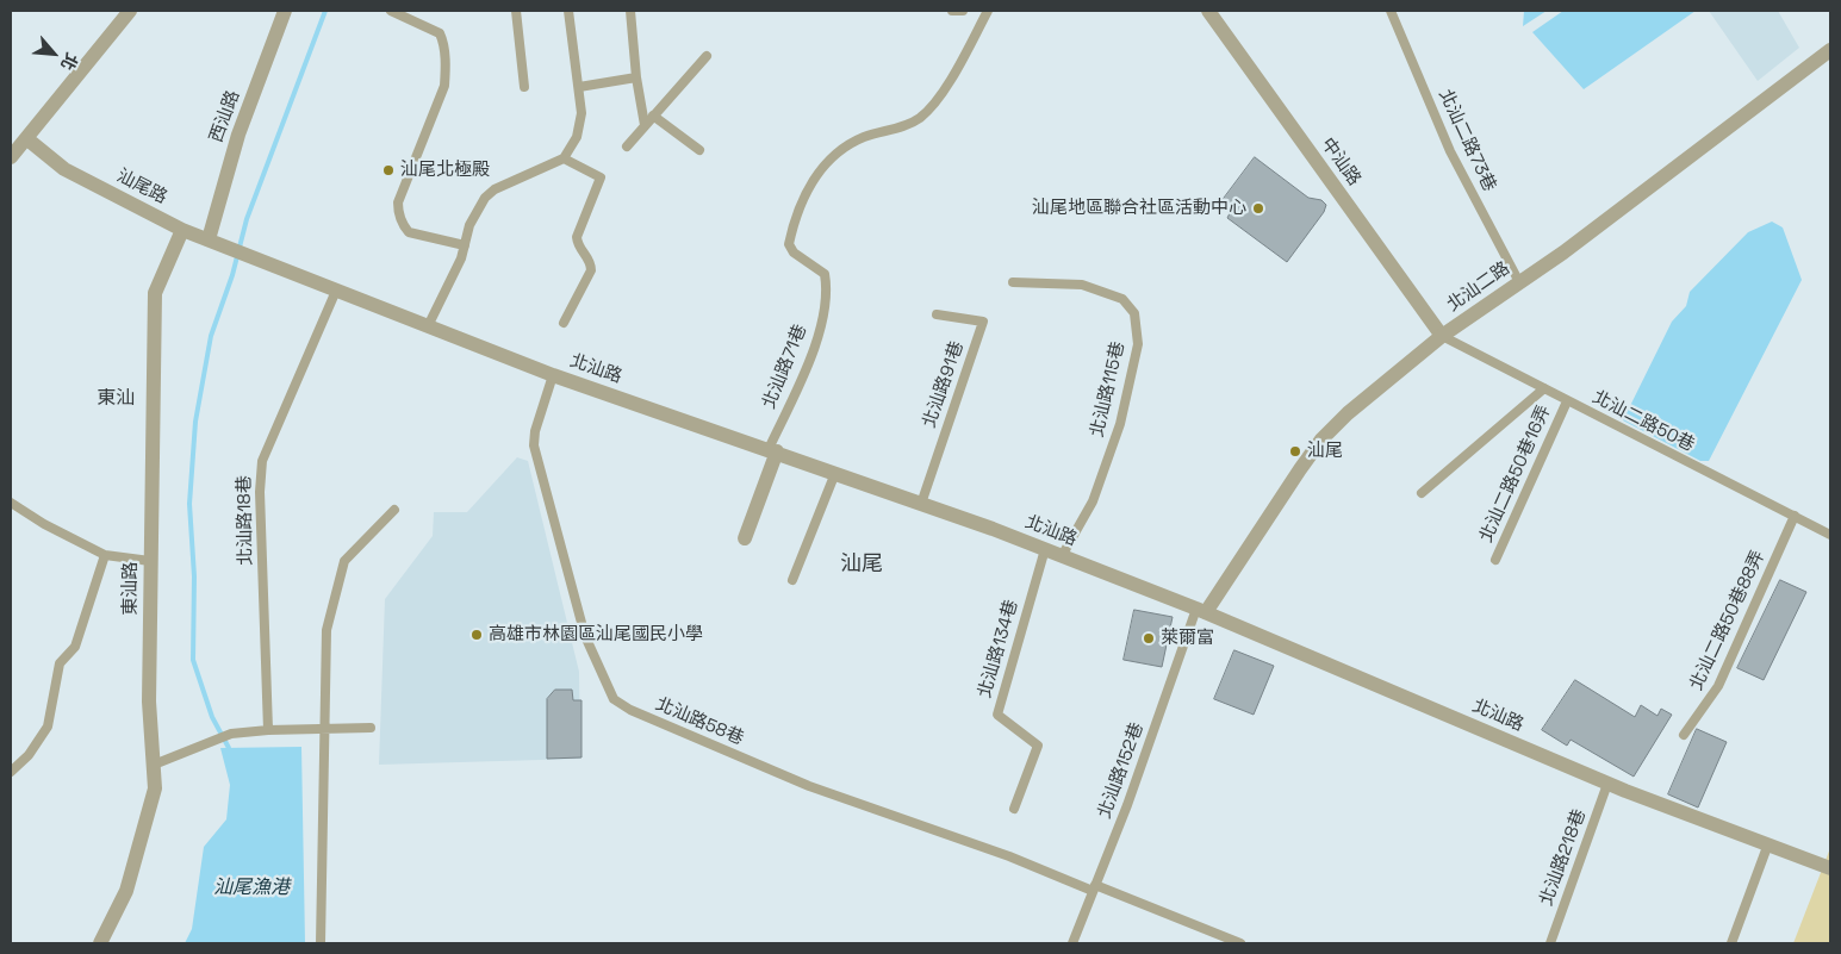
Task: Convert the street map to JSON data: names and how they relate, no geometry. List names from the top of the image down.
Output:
{
  "streets": {
    "street": [
      "西汕路",
      "中汕路",
      "汕尾路",
      "北汕二路",
      "北汕路",
      "東汕路"
    ],
    "lane": [
      "北汕二路73巷",
      "北汕路71巷",
      "北汕路91巷",
      "北汕路115巷",
      "北汕二路50巷",
      "北汕二路50巷16弄",
      "北汕路18巷",
      "北汕二路50巷88弄",
      "北汕路134巷",
      "北汕路58巷",
      "北汕路152巷",
      "北汕路218巷"
    ]
  },
  "crossings": [
    ["西汕路", "汕尾路"],
    ["北汕二路73巷", "北汕二路"],
    ["中汕路", "北汕二路"],
    ["中汕路", "北汕二路50巷"],
    ["汕尾路", "北汕路"],
    ["汕尾路", "東汕路"],
    ["北汕二路", "北汕路"],
    ["北汕二路", "北汕二路50巷"],
    ["北汕二路", "北汕路152巷"],
    ["北汕路71巷", "北汕路"],
    ["北汕路", "北汕路91巷"],
    ["北汕路", "北汕路115巷"],
    ["北汕路", "北汕路18巷"],
    ["北汕路", "北汕路134巷"],
    ["北汕路", "北汕路58巷"],
    ["北汕路", "北汕路152巷"],
    ["北汕路", "北汕路218巷"],
    ["北汕二路50巷", "北汕二路50巷16弄"],
    ["北汕二路50巷", "北汕二路50巷88弄"],
    ["北汕路58巷", "北汕路152巷"]
  ],
  "districts": ["東汕", "汕尾"],
  "water": ["汕尾漁港"],
  "places": [
    "汕尾北極殿",
    "汕尾地區聯合社區活動中心",
    "汕尾",
    "高雄市林園區汕尾國民小學",
    "萊爾富"
  ],
  "north": "bottom right"
}
